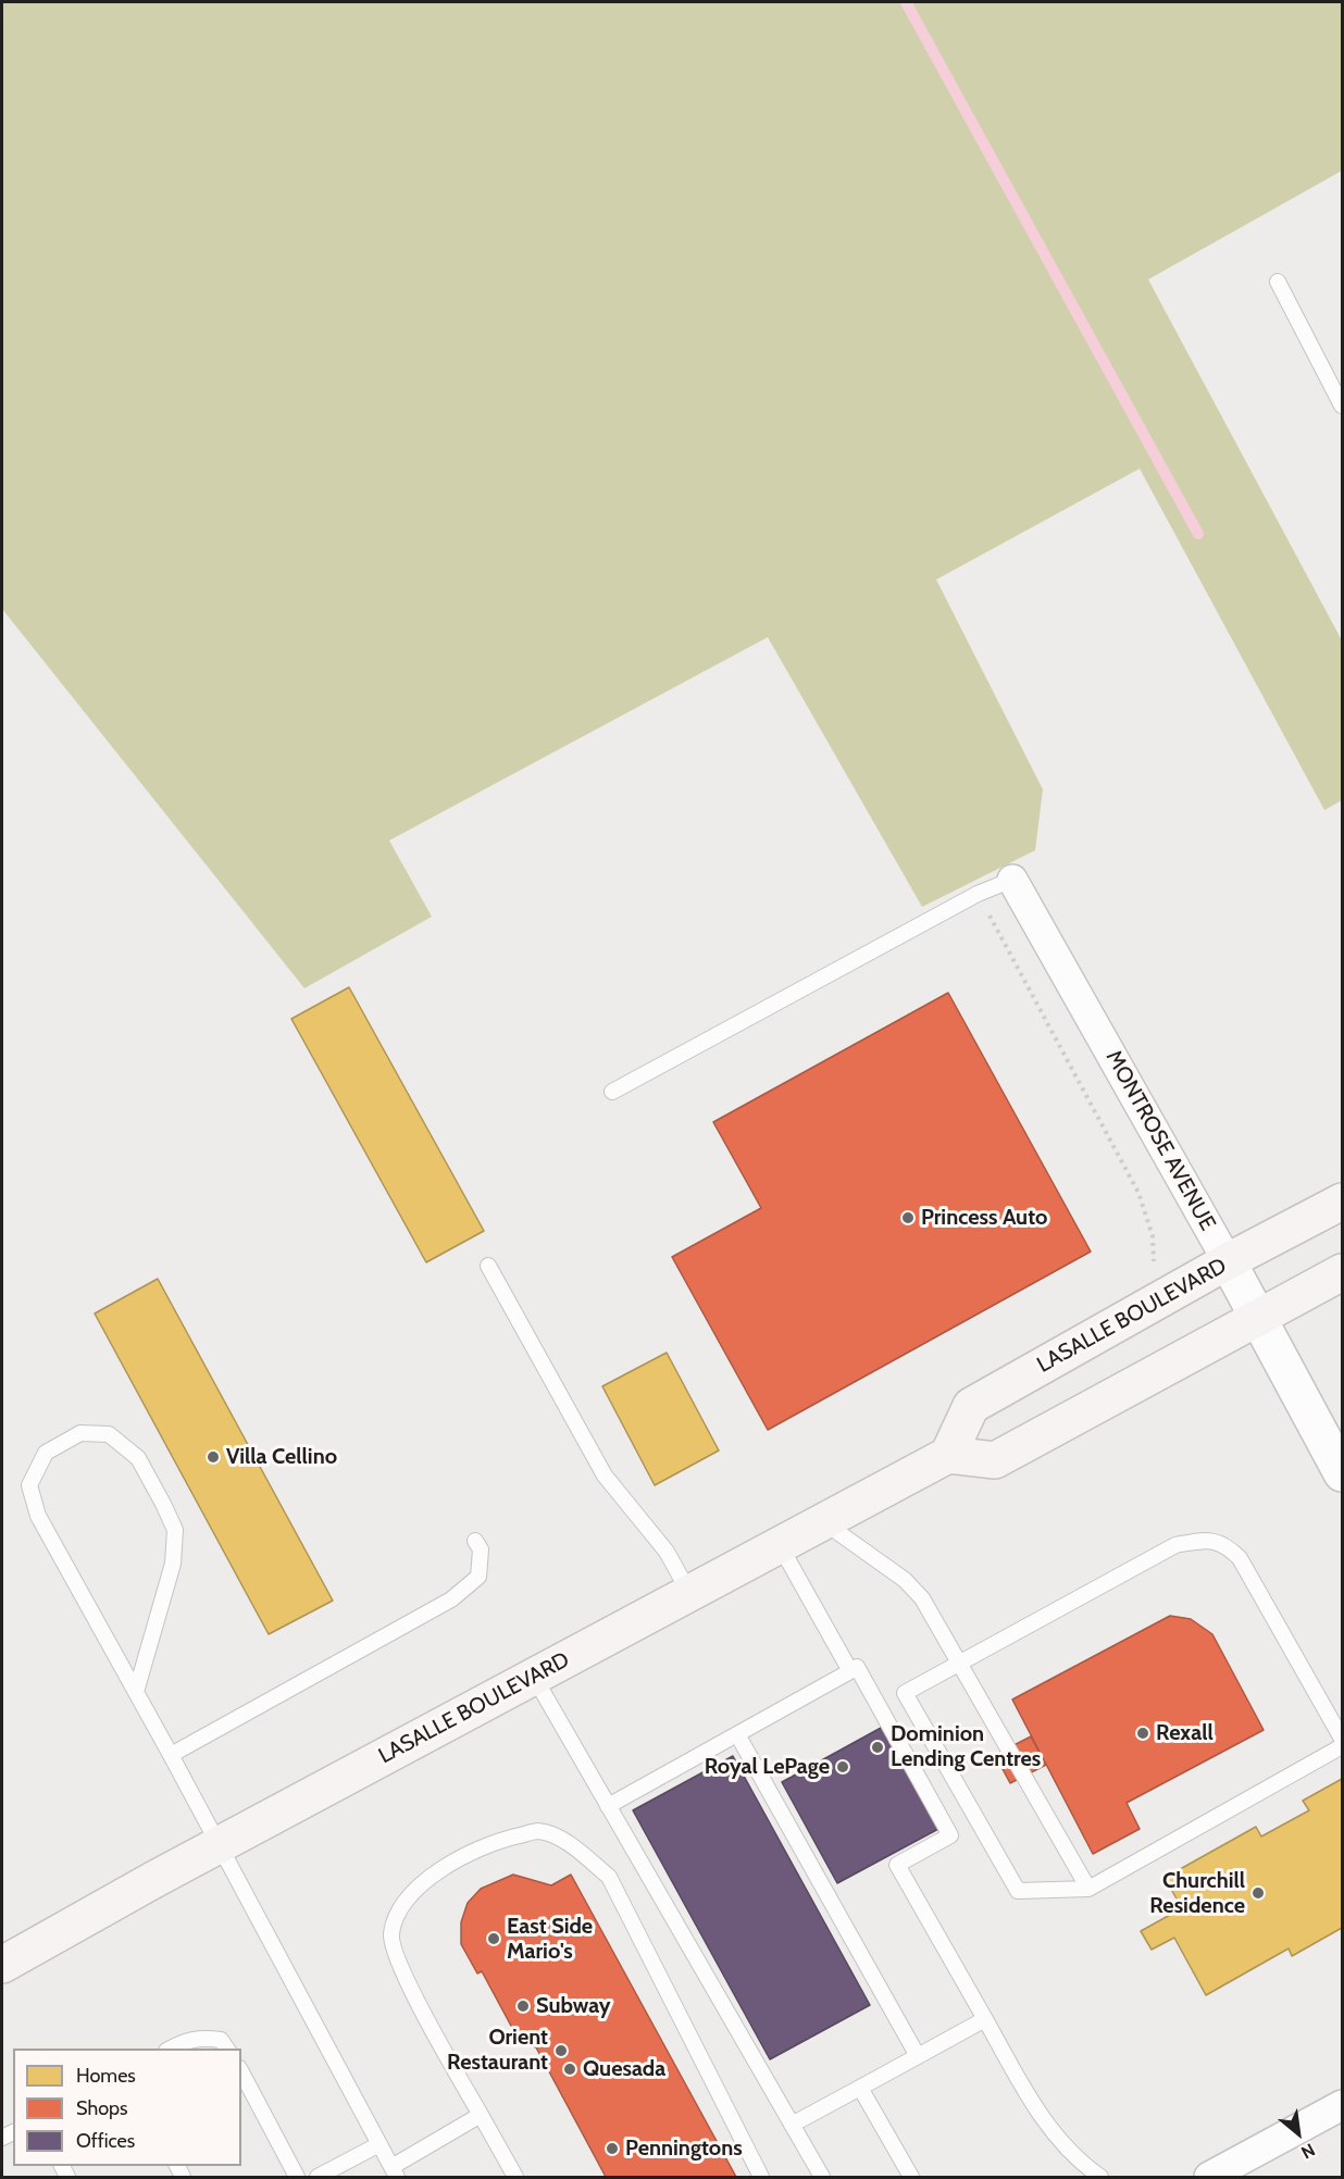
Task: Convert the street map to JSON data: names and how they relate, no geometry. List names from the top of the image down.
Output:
{
  "streets": {
    "main road": ["LASALLE BOULEVARD"],
    "street": ["MONTROSE AVENUE"]
  },
  "crossings": [
    ["MONTROSE AVENUE", "LASALLE BOULEVARD"]
  ],
  "places": [
    "Princess Auto",
    "Villa Cellino",
    "Rexall",
    "Dominion Lending Centres",
    "Royal LePage",
    "Churchill Residence",
    "East Side Mario's",
    "Subway",
    "Orient Restaurant",
    "Quesada",
    "Penningtons"
  ],
  "legend": ["Homes", "Shops", "Offices"],
  "north": "bottom right"
}
